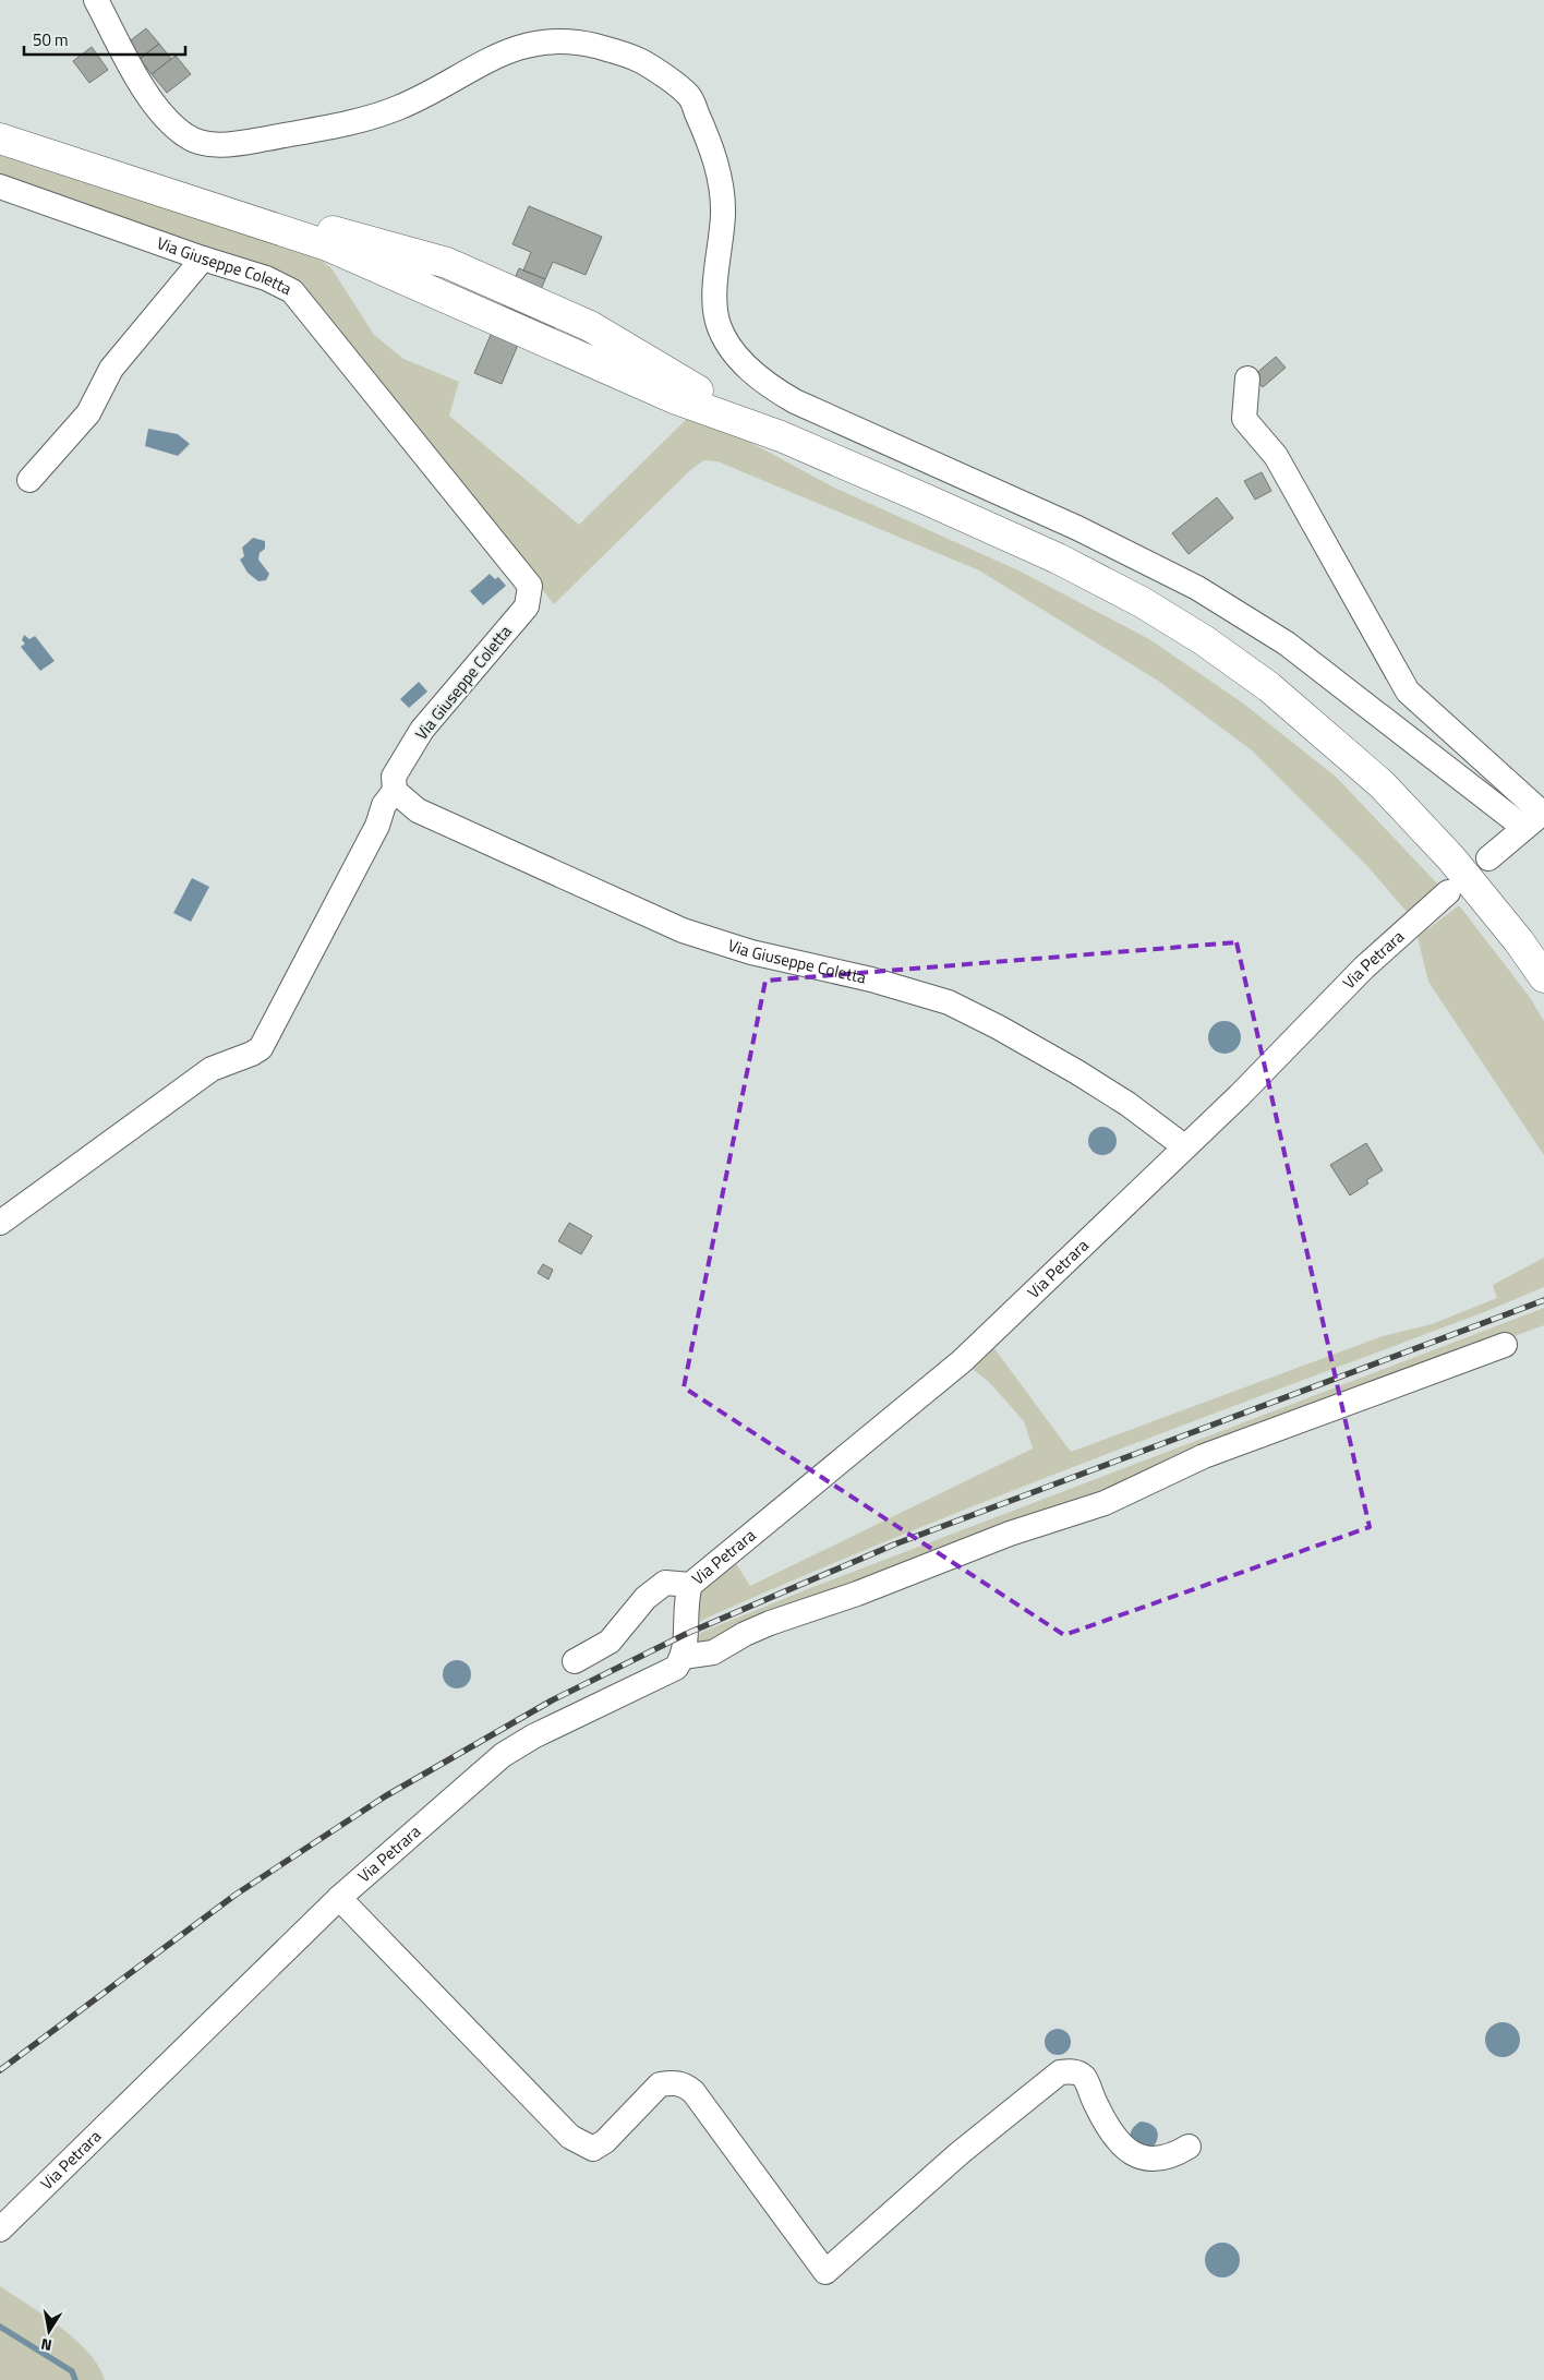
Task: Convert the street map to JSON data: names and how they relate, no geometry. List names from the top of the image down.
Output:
{
  "streets": {
    "street": ["Via Giuseppe Coletta", "Via Petrara"]
  },
  "crossings": [
    ["Via Giuseppe Coletta", "Via Petrara"]
  ],
  "scale_bar": "50 m",
  "north": "bottom"
}
